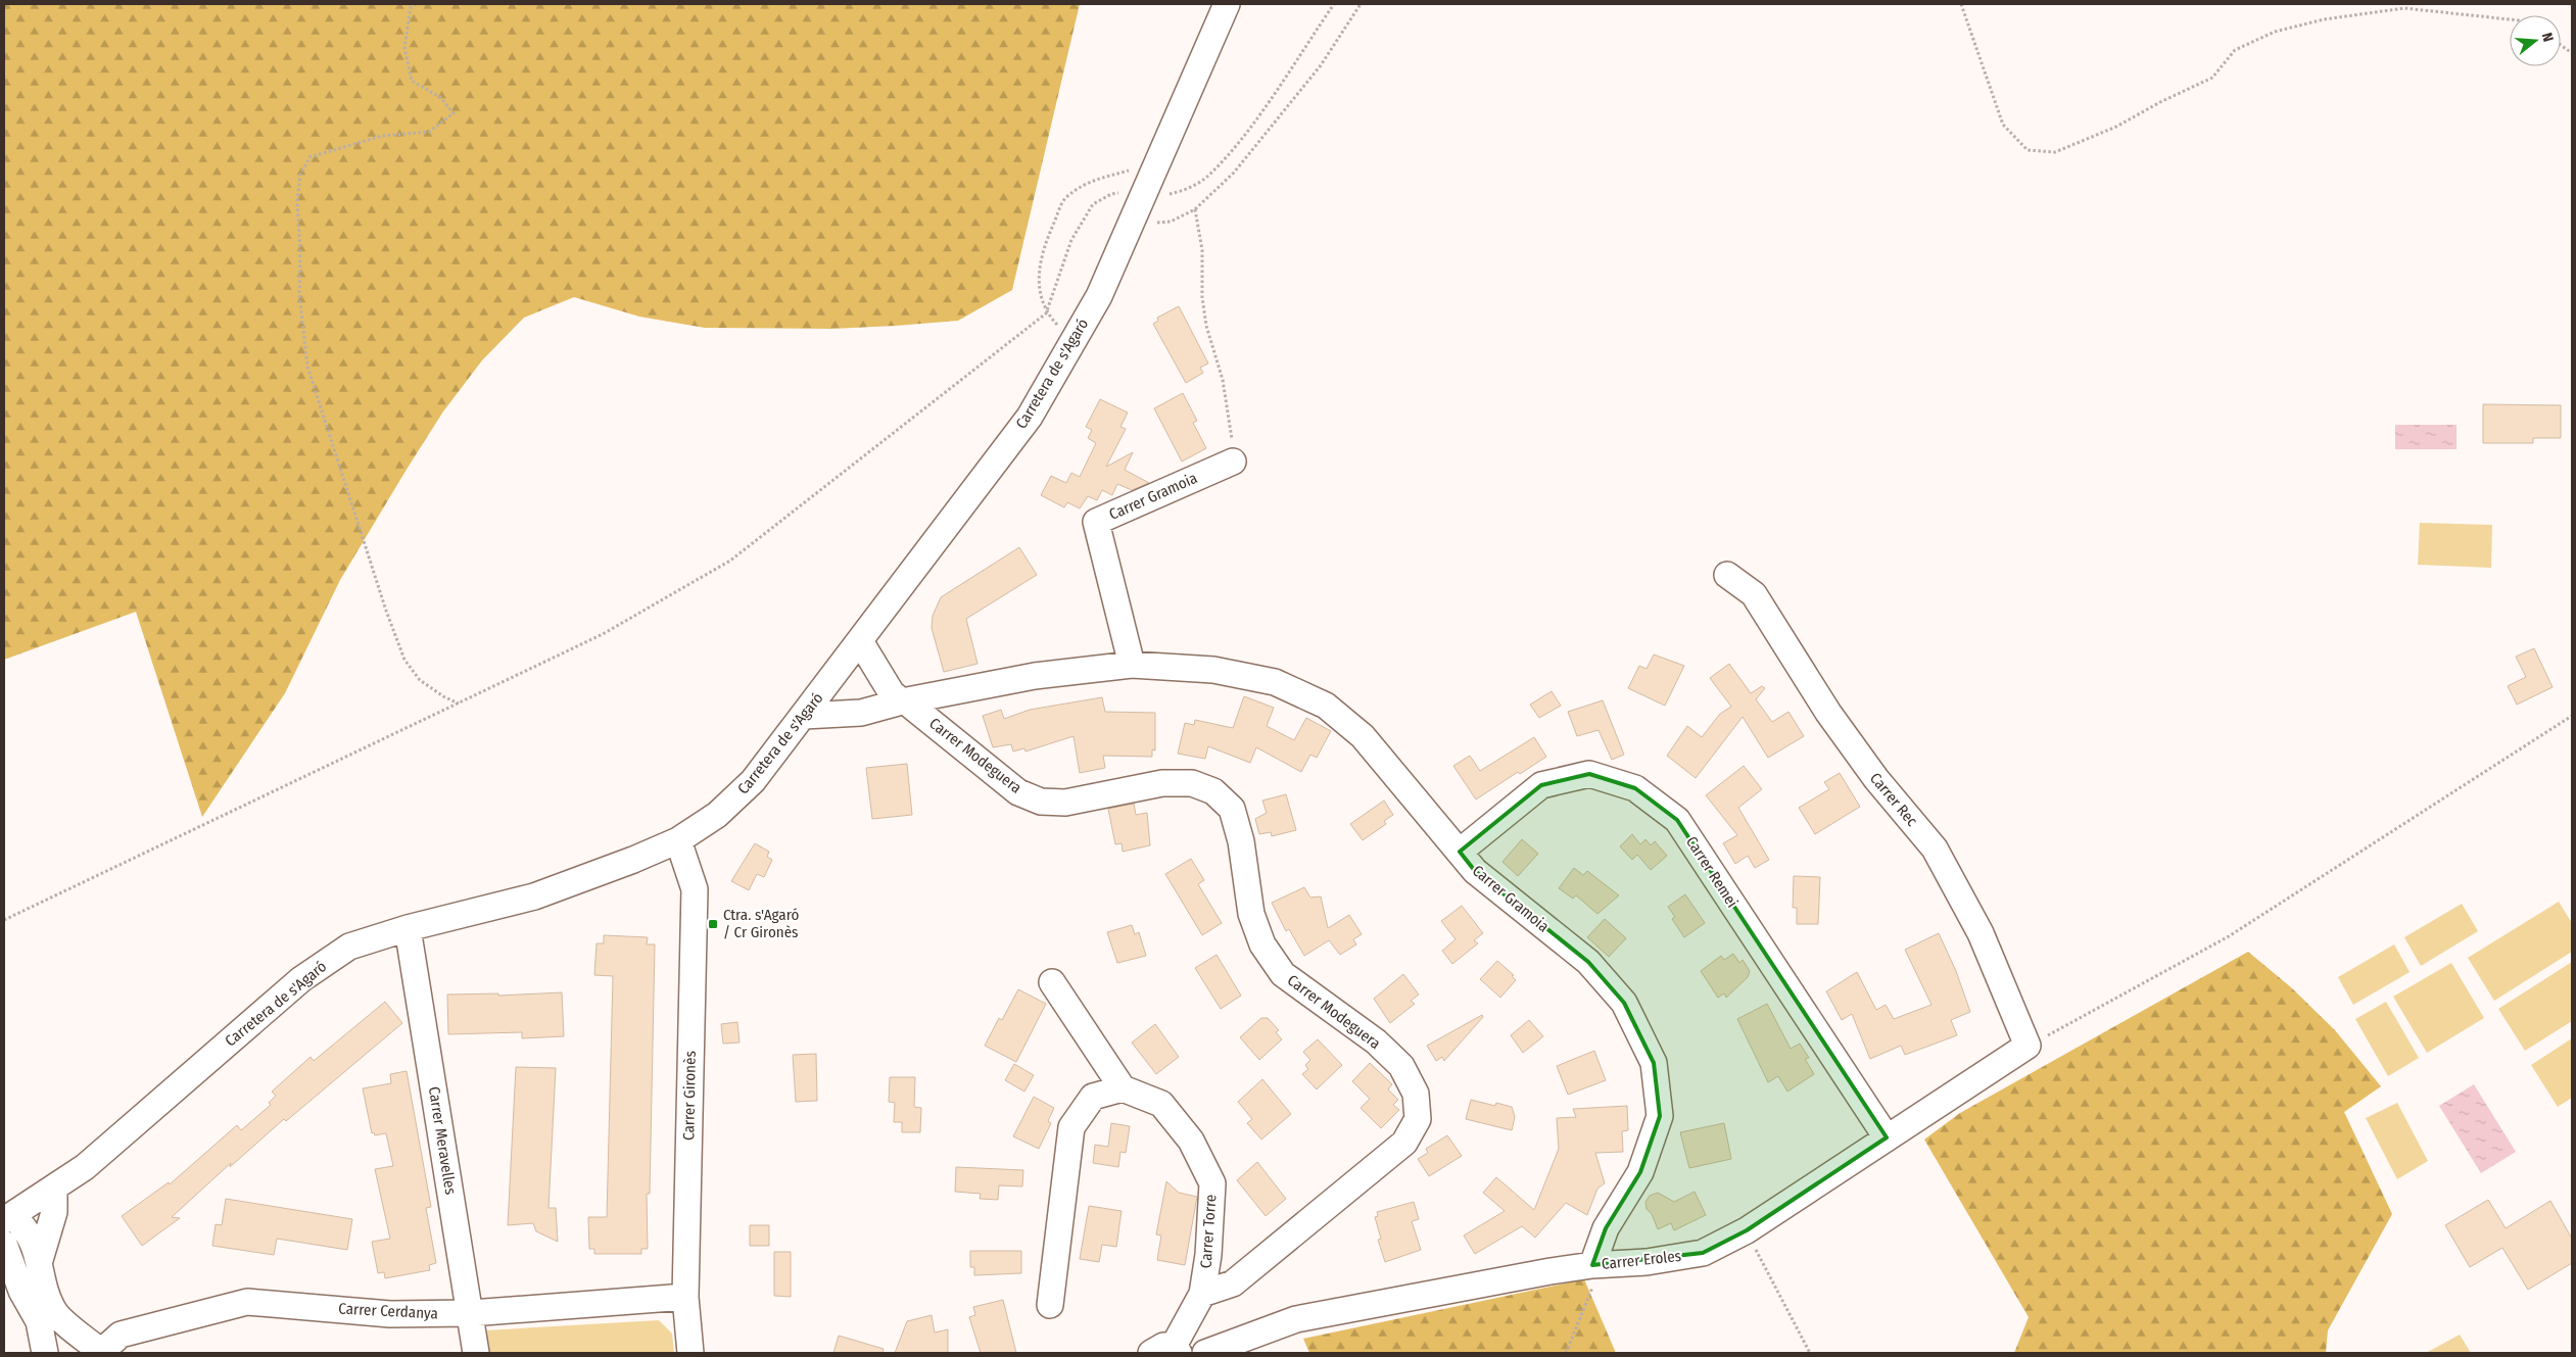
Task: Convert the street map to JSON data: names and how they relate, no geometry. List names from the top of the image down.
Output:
{
  "streets": {
    "street": [
      "Carretera de s'Agaró",
      "Carrer Gramoia",
      "Carrer Modeguera",
      "Carrer Rec",
      "Carrer Remei",
      "Carrer Gironès",
      "Carrer Meravelles",
      "Carrer Torre",
      "Carrer Eroles",
      "Carrer Cerdanya"
    ]
  },
  "crossings": [
    ["Carretera de s'Agaró", "Carrer Gramoia"],
    ["Carretera de s'Agaró", "Carrer Modeguera"],
    ["Carretera de s'Agaró", "Carrer Gironès"],
    ["Carretera de s'Agaró", "Carrer Meravelles"],
    ["Carrer Gramoia", "Carrer Modeguera"],
    ["Carrer Gramoia", "Carrer Remei"],
    ["Carrer Gramoia", "Carrer Eroles"],
    ["Carrer Modeguera", "Carrer Torre"],
    ["Carrer Rec", "Carrer Eroles"],
    ["Carrer Remei", "Carrer Eroles"],
    ["Carrer Gironès", "Carrer Cerdanya"],
    ["Carrer Meravelles", "Carrer Cerdanya"]
  ],
  "places": {
    "transit": ["Ctra. s'Agaró / Cr Gironès"]
  },
  "north": "right"
}
